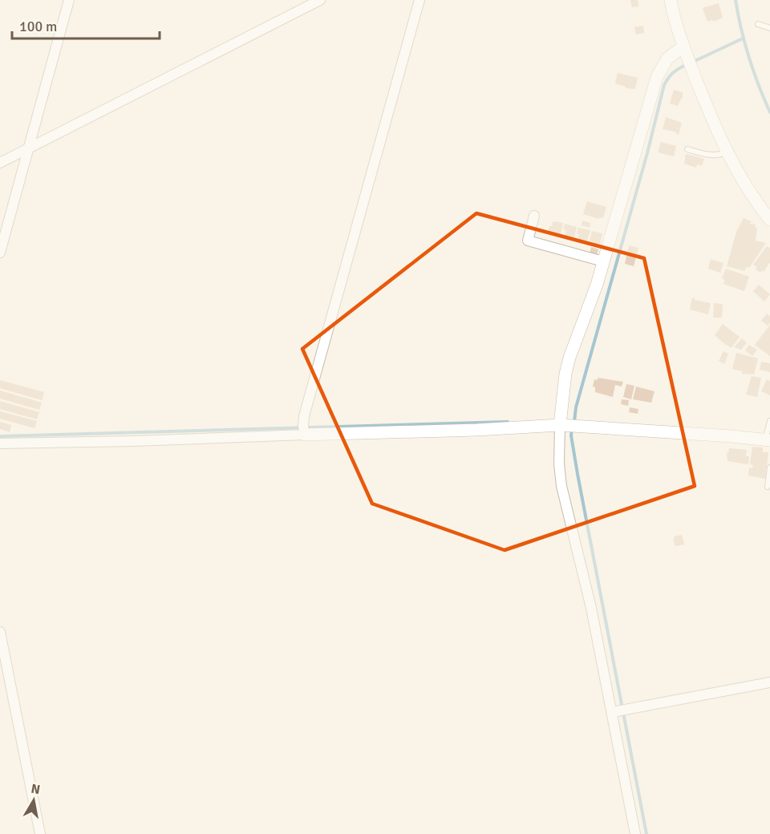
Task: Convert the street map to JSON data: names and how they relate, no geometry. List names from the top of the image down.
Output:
{
  "scale_bar": "100 m",
  "north": "top"
}
